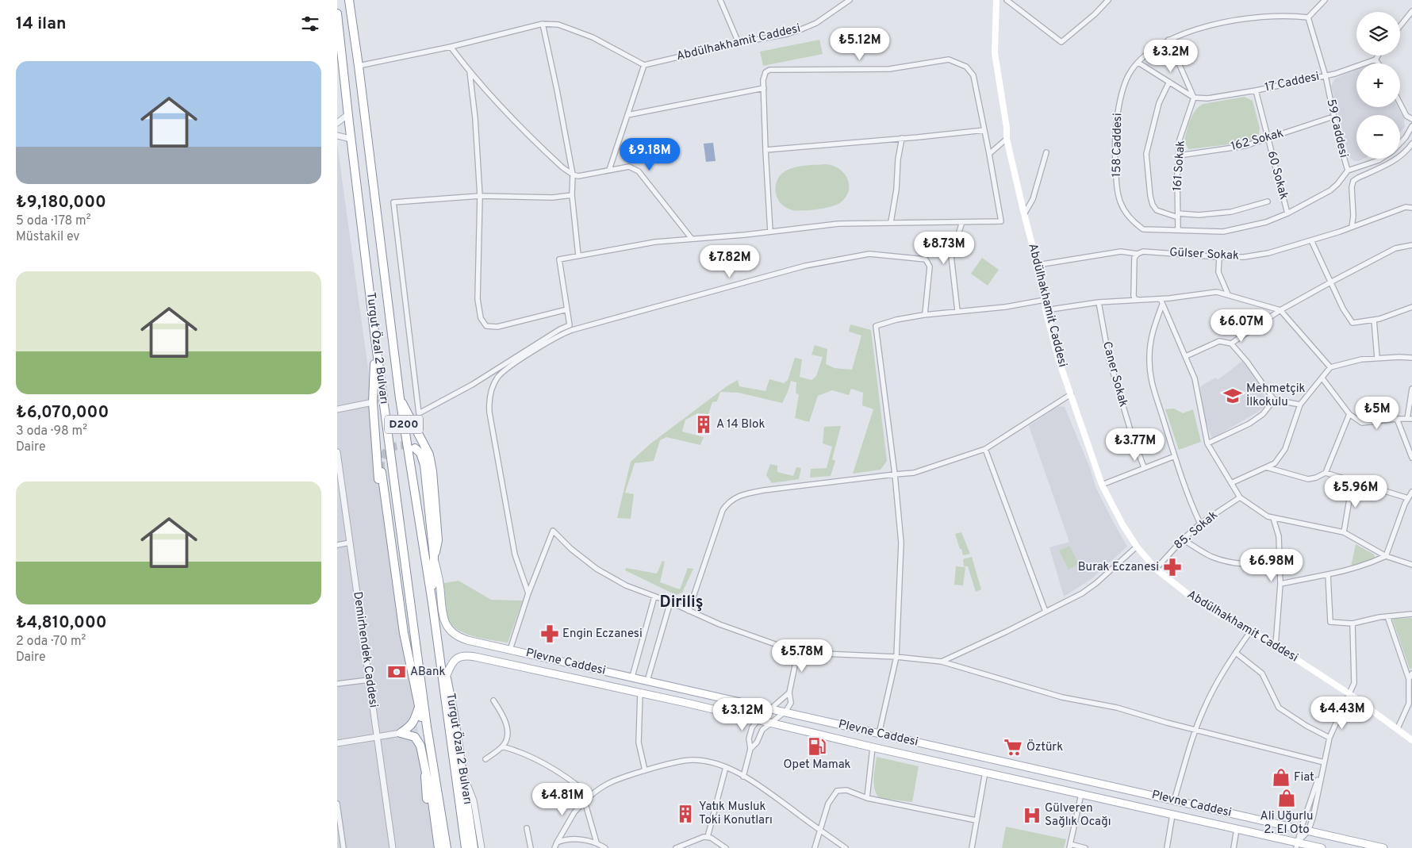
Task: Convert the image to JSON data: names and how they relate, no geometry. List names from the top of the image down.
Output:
{
  "streets": {
    "highway": ["Turgut Özal 2 Bulvarı", "D200"],
    "main road": ["Abdülhakhamit Caddesi", "Plevne Caddesi"],
    "street": [
      "17 Caddesi",
      "59 Caddesi",
      "162 Sokak",
      "158 Caddesi",
      "161 Sokak",
      "60 Sokak",
      "Gülser Sokak",
      "Caner Sokak",
      "85. Sokak",
      "Demirhendek Caddesi"
    ]
  },
  "crossings": [
    ["Abdülhakhamit Caddesi", "Gülser Sokak"],
    ["Abdülhakhamit Caddesi", "85. Sokak"],
    ["17 Caddesi", "59 Caddesi"],
    ["17 Caddesi", "161 Sokak"],
    ["17 Caddesi", "60 Sokak"],
    ["59 Caddesi", "162 Sokak"],
    ["59 Caddesi", "158 Caddesi"],
    ["162 Sokak", "161 Sokak"],
    ["162 Sokak", "60 Sokak"],
    ["158 Caddesi", "161 Sokak"],
    ["158 Caddesi", "60 Sokak"],
    ["Turgut Özal 2 Bulvarı", "Plevne Caddesi"]
  ],
  "districts": ["Diriliş"],
  "places": {
    "school or university": ["Mehmetçik İlkokulu"],
    "building": ["A 14 Blok", "Yatık Musluk Toki Konutları"],
    "pharmacy": ["Burak Eczanesi", "Engin Eczanesi"],
    "bank": ["ABank"],
    "fuel station": ["Opet Mamak"],
    "supermarket": ["Öztürk"],
    "shop": ["Fiat", "Ali Uğurlu 2. El Oto"],
    "hospital": ["Gülveren Sağlık Ocağı"]
  },
  "page": {
    "heading": "14 ilan",
    "map_buttons": ["+", "−"],
    "price": [
      "₺5.12M",
      "₺3.2M",
      "₺9.18M",
      "₺8.73M",
      "₺7.82M",
      "₺6.07M",
      "₺5M",
      "₺3.77M",
      "₺5.96M",
      "₺6.98M",
      "₺5.78M",
      "₺4.43M",
      "₺3.12M",
      "₺4.81M"
    ],
    "list": [
      {
        "name": "₺9,180,000",
        "note": "5 oda · 178 m² · Müstakil ev"
      },
      {
        "name": "₺6,070,000",
        "note": "3 oda · 98 m² · Daire"
      },
      {
        "name": "₺4,810,000",
        "note": "2 oda · 70 m² · Daire"
      }
    ]
  }
}
